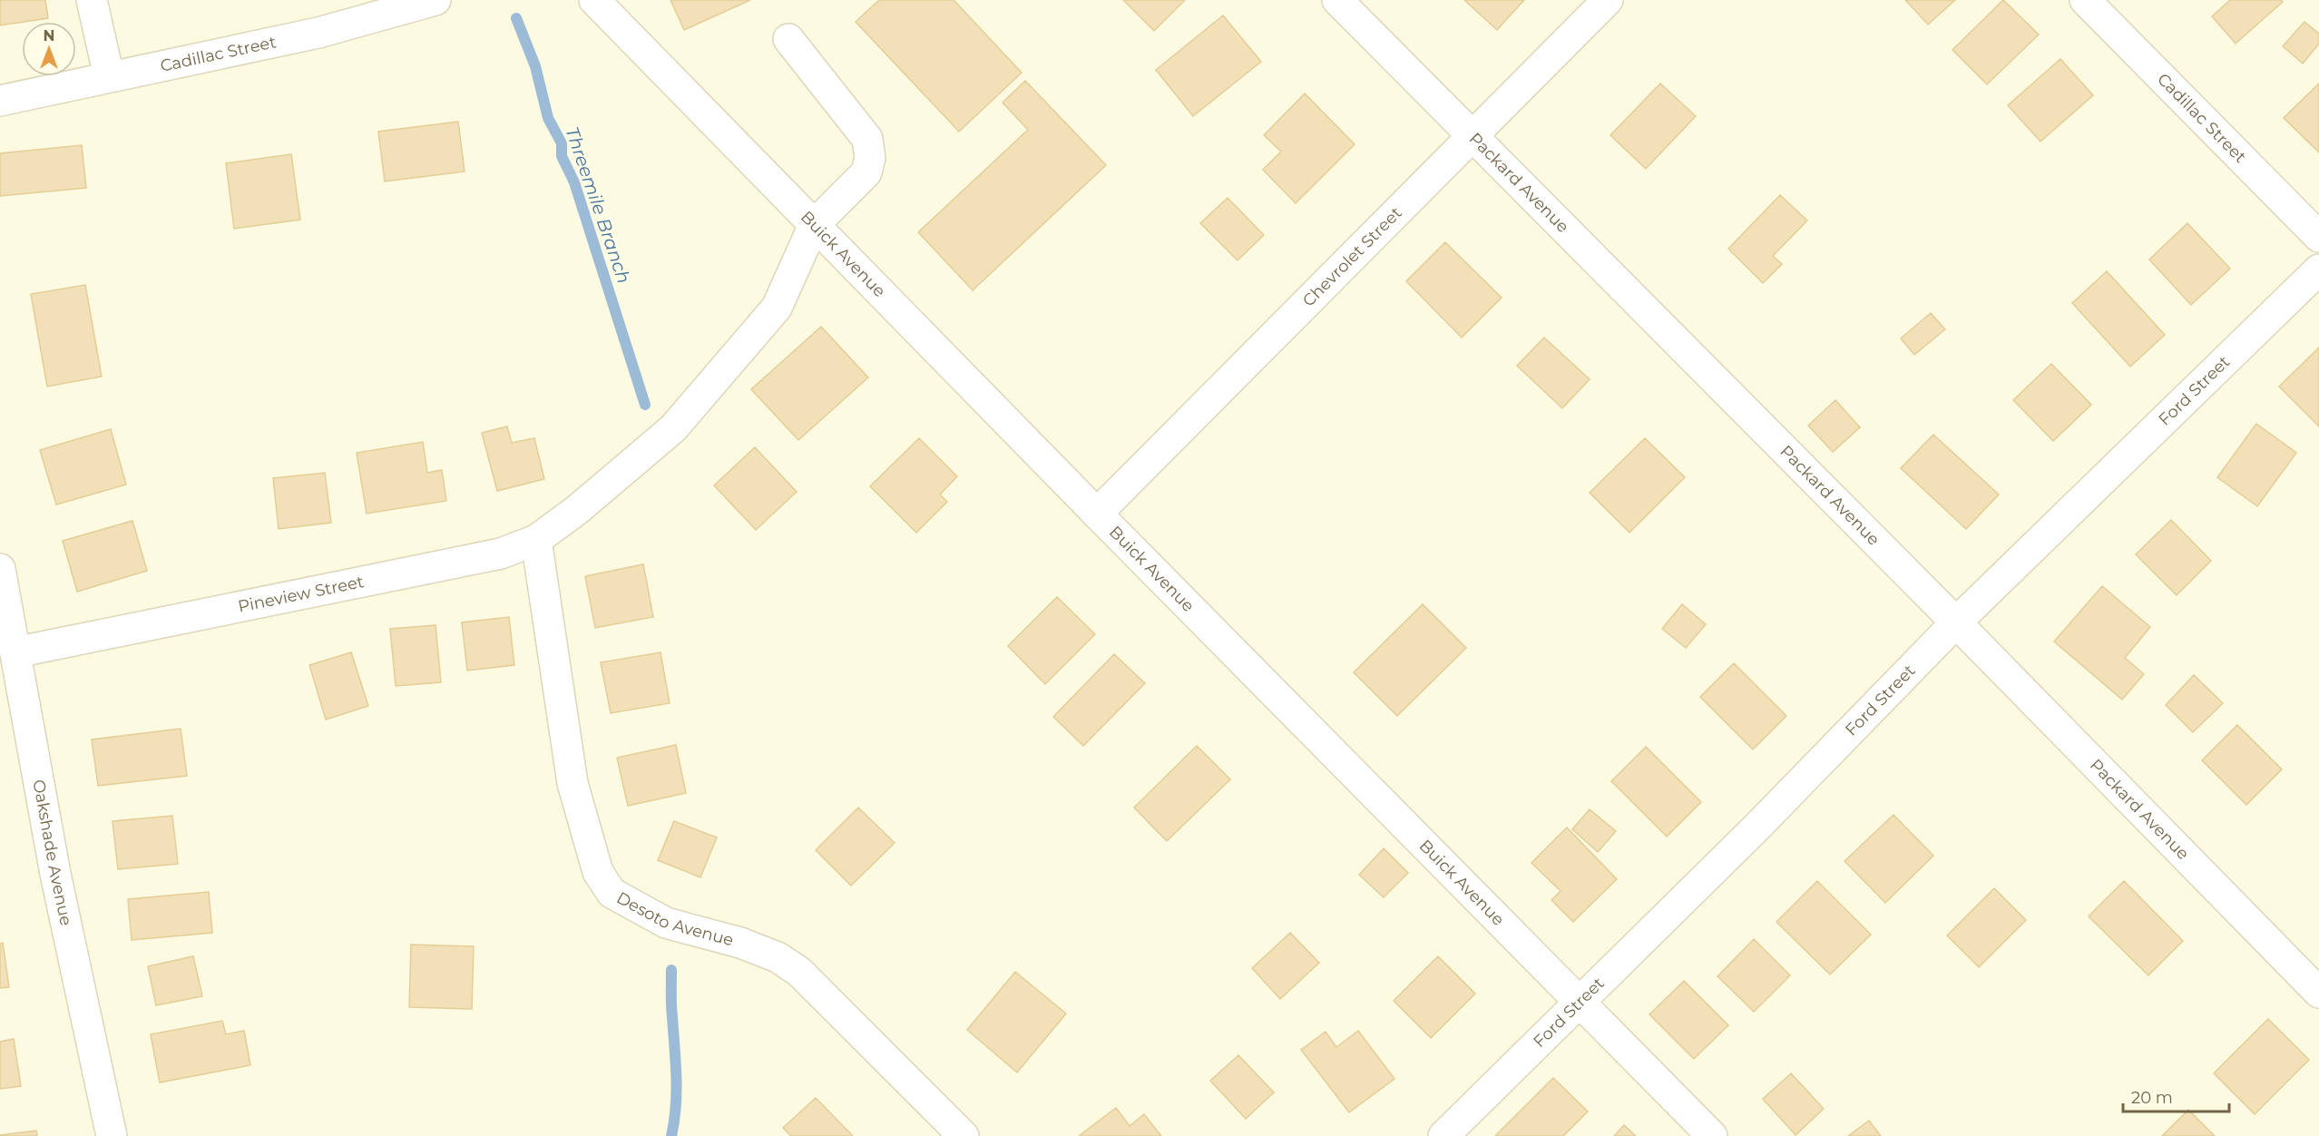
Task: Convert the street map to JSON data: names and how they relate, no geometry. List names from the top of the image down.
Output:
{
  "streets": {
    "street": [
      "Cadillac Street",
      "Packard Avenue",
      "Buick Avenue",
      "Chevrolet Street",
      "Ford Street",
      "Pineview Street",
      "Oakshade Avenue",
      "Desoto Avenue"
    ]
  },
  "crossings": [
    ["Packard Avenue", "Chevrolet Street"],
    ["Packard Avenue", "Ford Street"],
    ["Buick Avenue", "Chevrolet Street"],
    ["Buick Avenue", "Ford Street"],
    ["Buick Avenue", "Pineview Street"],
    ["Pineview Street", "Oakshade Avenue"],
    ["Pineview Street", "Desoto Avenue"]
  ],
  "water": ["Threemile Branch"],
  "scale_bar": "20 m",
  "north": "top"
}
